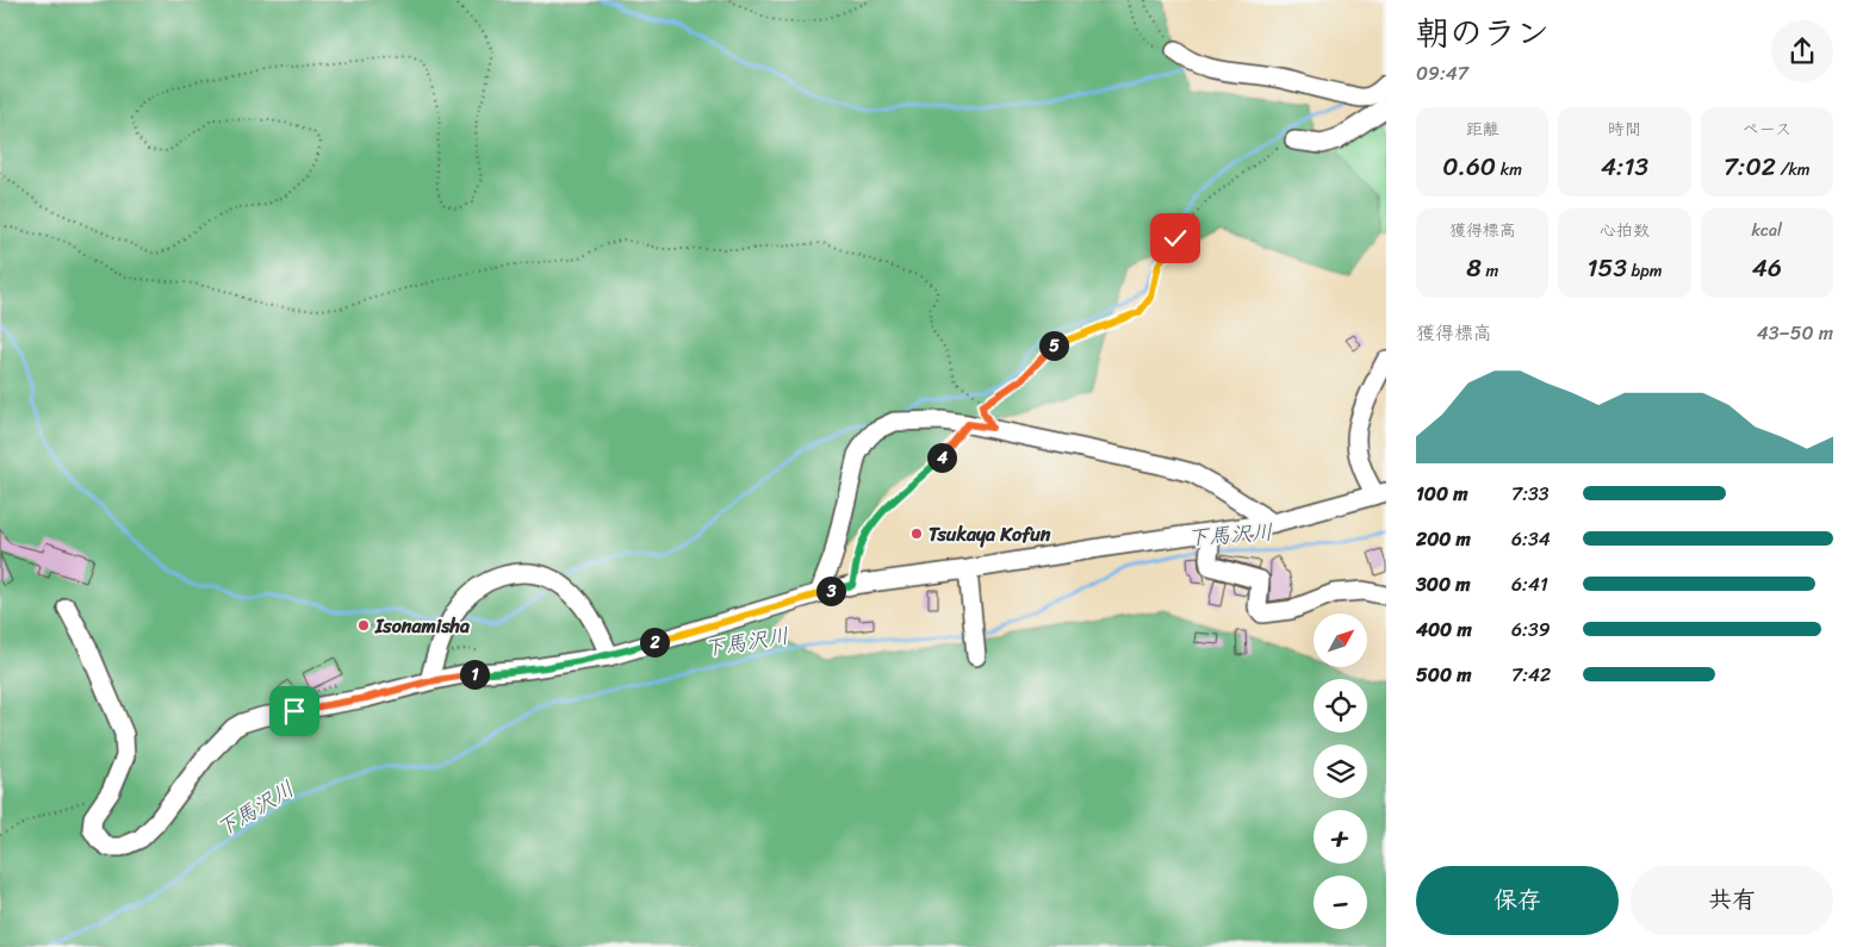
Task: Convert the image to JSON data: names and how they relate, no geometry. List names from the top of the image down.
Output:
{
  "water": ["下馬沢川"],
  "places": ["Tsukaya Kofun", "Isonamisha"],
  "north": "top right",
  "page": {
    "heading": ["朝のラン", "09:47"],
    "stats": [
      ["距離", "0.60 km"],
      ["時間", "4:13"],
      ["ペース", "7:02 /km"],
      ["獲得標高", "8 m"],
      ["心拍数", "153 bpm"],
      ["kcal", "46"]
    ],
    "chart": ["獲得標高", "43–50 m"],
    "pins": [
      "5",
      "4",
      "3",
      "2",
      "1"
    ],
    "list": [
      {
        "name": "100 m",
        "note": "7:33"
      },
      {
        "name": "200 m",
        "note": "6:34"
      },
      {
        "name": "300 m",
        "note": "6:41"
      },
      {
        "name": "400 m",
        "note": "6:39"
      },
      {
        "name": "500 m",
        "note": "7:42"
      }
    ],
    "map_buttons": ["+", "−"],
    "buttons": ["保存", "共有"]
  }
}
